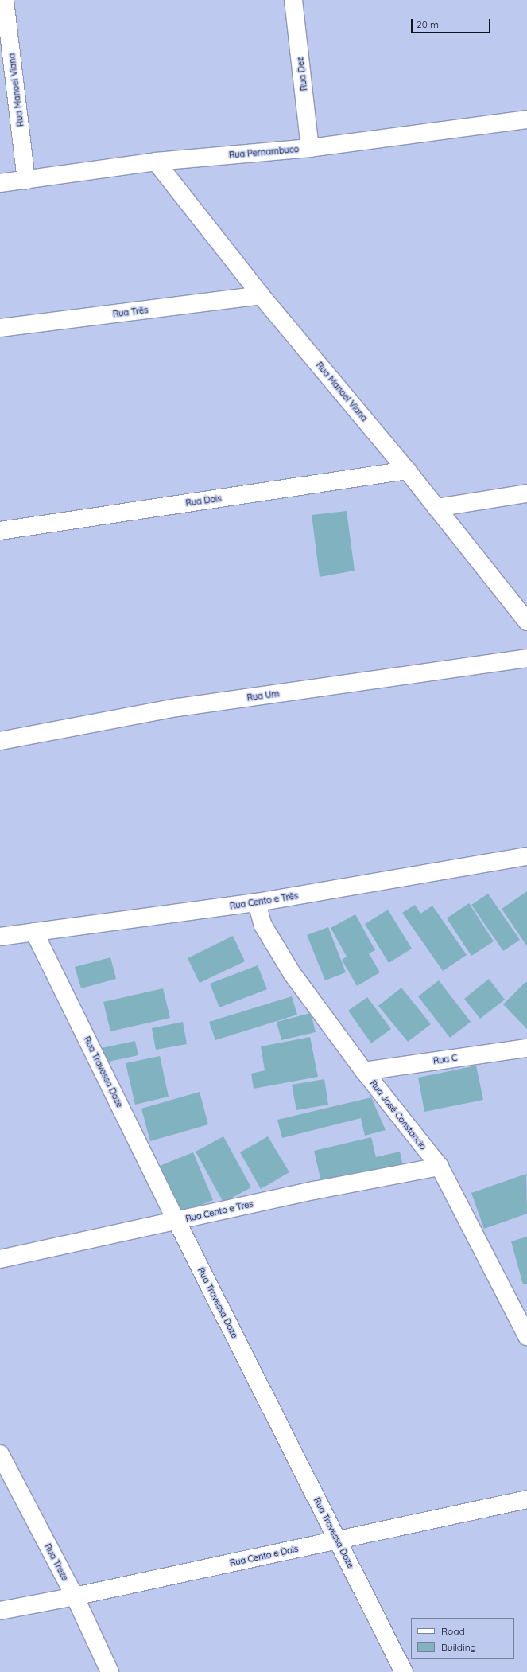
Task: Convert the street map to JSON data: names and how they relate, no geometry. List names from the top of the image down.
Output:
{
  "streets": {
    "street": [
      "Rua Dez",
      "Rua Manoel Viana",
      "Rua Pernambuco",
      "Rua Três",
      "Rua Dois",
      "Rua Um",
      "Rua Cento e Três",
      "Rua C",
      "Rua Travessa Doze",
      "Rua José Constancio",
      "Rua Cento e Tres",
      "Rua Cento e Dois",
      "Rua Treze"
    ]
  },
  "crossings": [
    ["Rua Dez", "Rua Pernambuco"],
    ["Rua Manoel Viana", "Rua Pernambuco"],
    ["Rua Manoel Viana", "Rua Três"],
    ["Rua Manoel Viana", "Rua Dois"],
    ["Rua Cento e Três", "Rua Travessa Doze"],
    ["Rua Cento e Três", "Rua José Constancio"],
    ["Rua C", "Rua José Constancio"],
    ["Rua Travessa Doze", "Rua Cento e Tres"],
    ["Rua Travessa Doze", "Rua Cento e Dois"],
    ["Rua José Constancio", "Rua Cento e Tres"],
    ["Rua Cento e Dois", "Rua Treze"]
  ],
  "legend": ["Road", "Building"],
  "scale_bar": "20 m"
}
